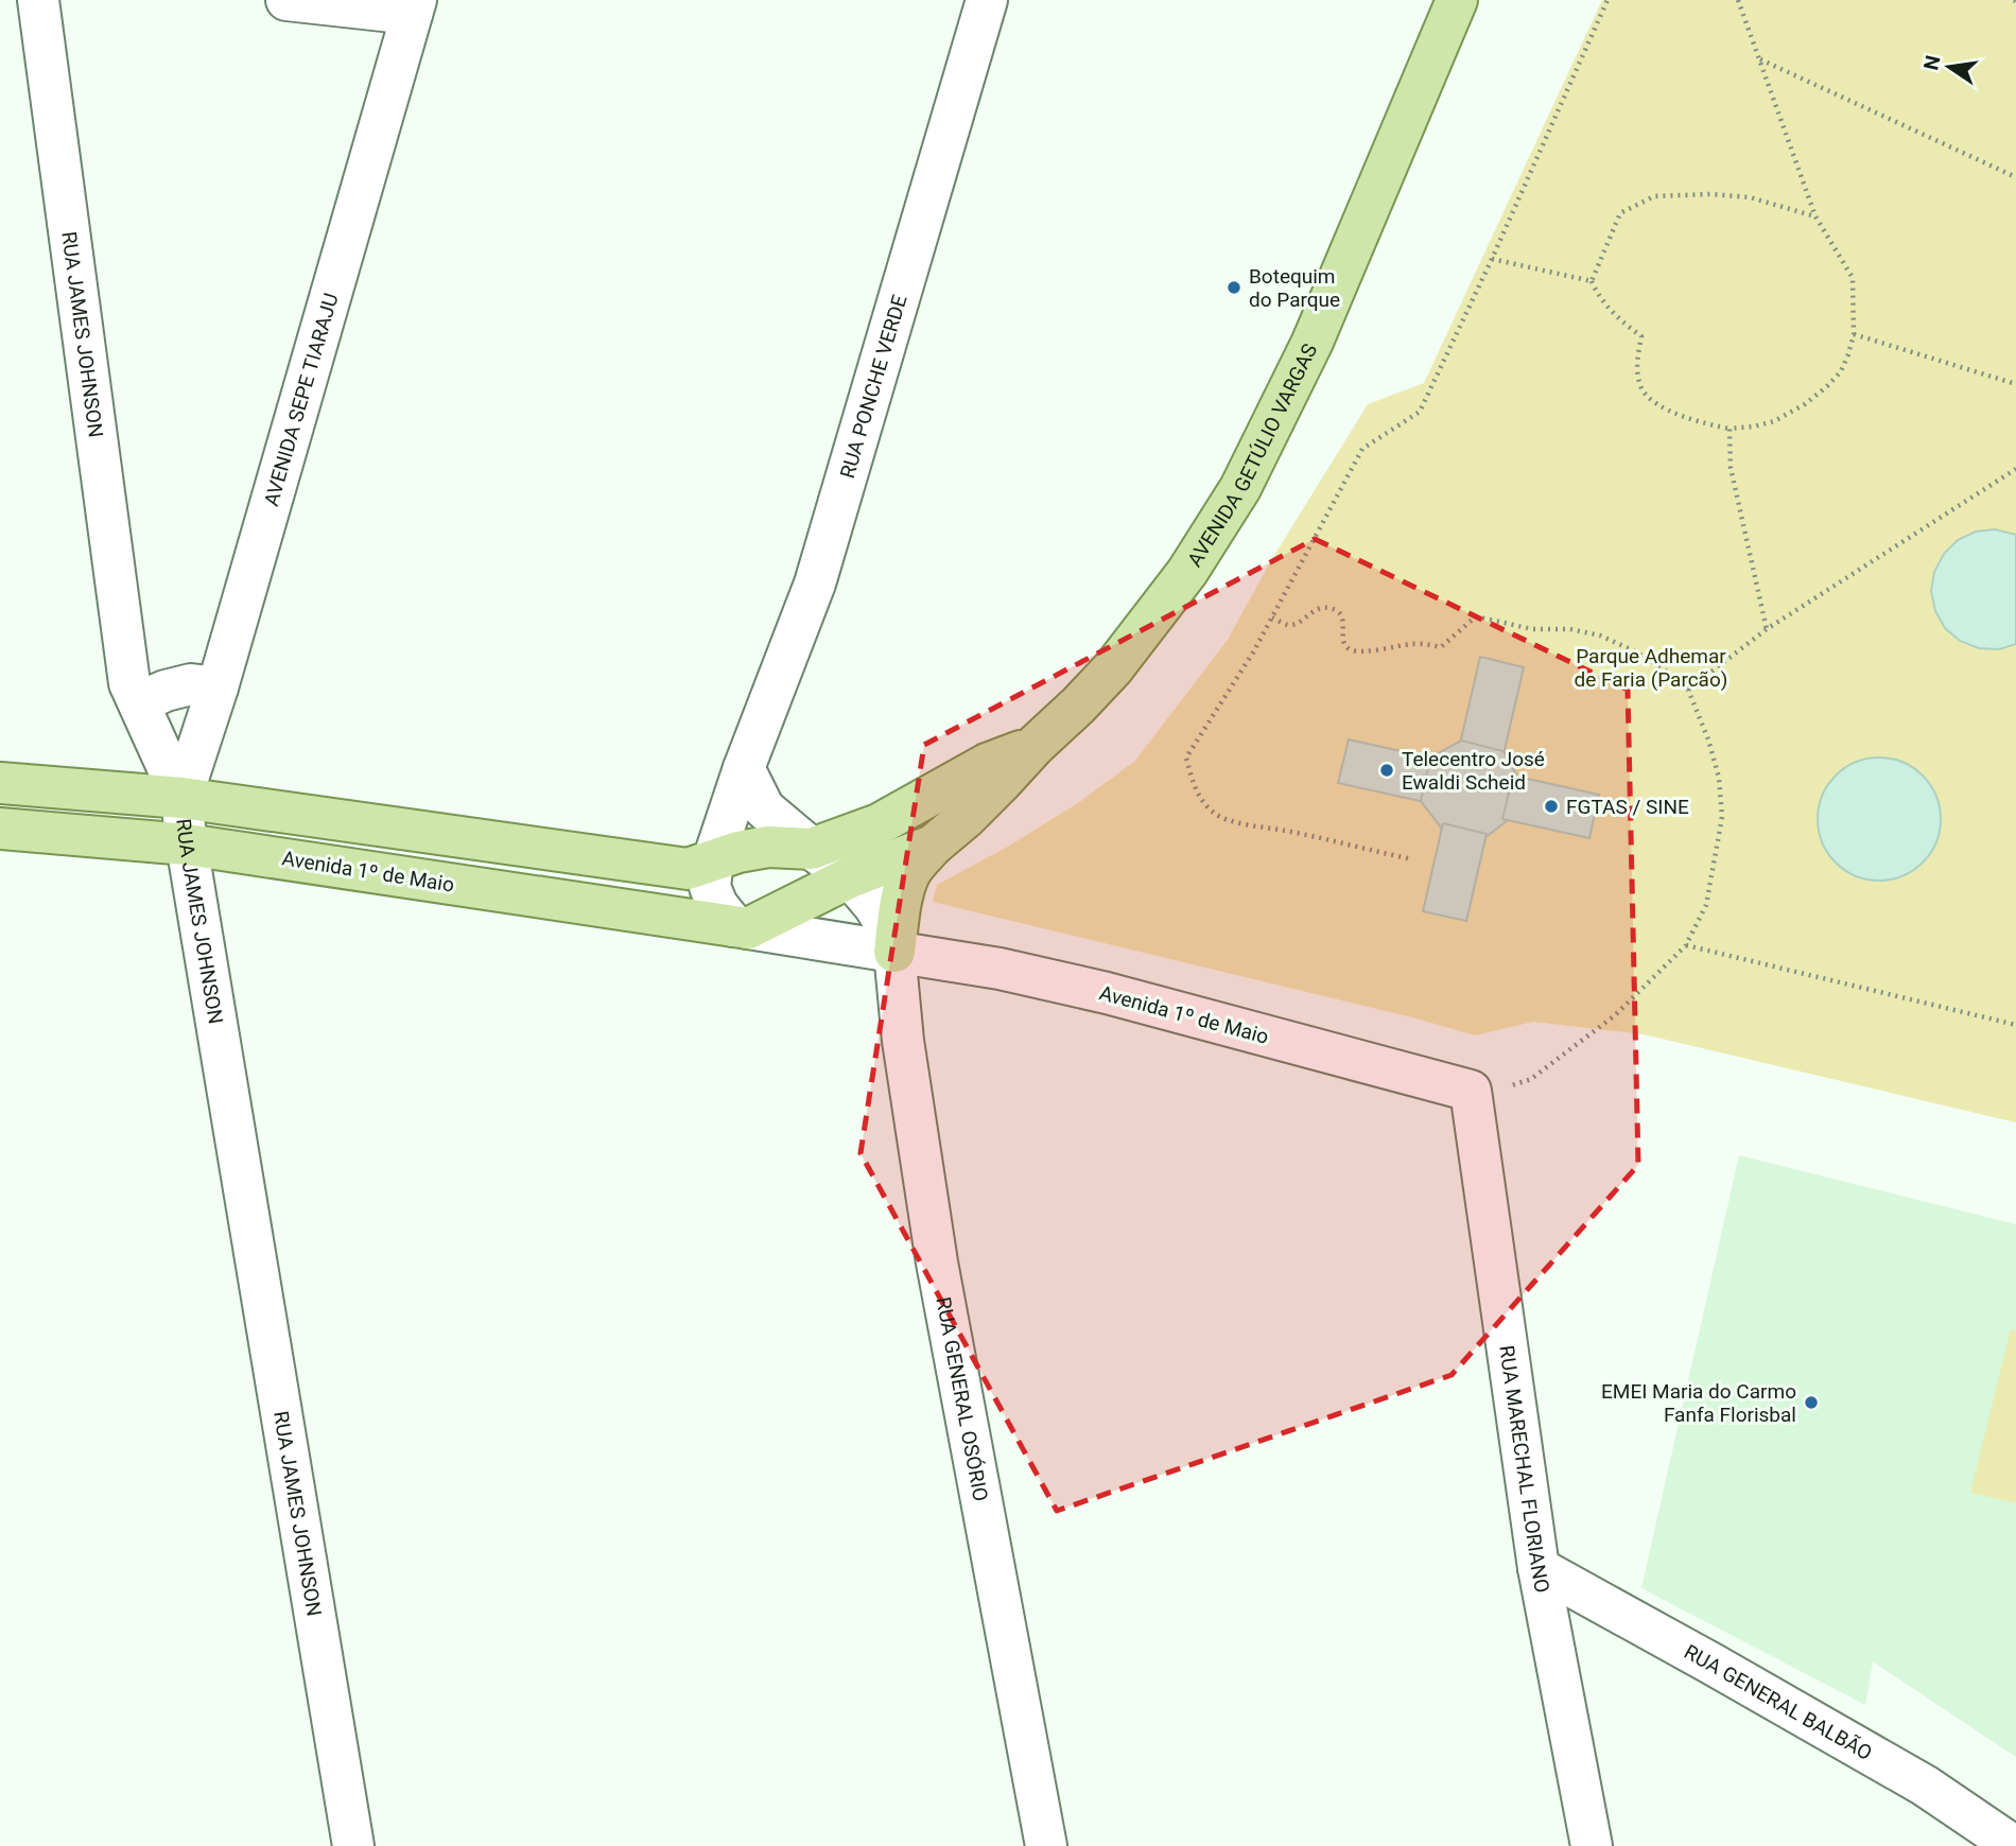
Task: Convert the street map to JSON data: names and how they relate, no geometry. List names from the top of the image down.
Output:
{
  "streets": {
    "main road": ["AVENIDA GETÚLIO VARGAS", "Avenida 1º de Maio"],
    "street": [
      "RUA JAMES JOHNSON",
      "RUA PONCHE VERDE",
      "AVENIDA SEPE TIARAJU",
      "RUA GENERAL OSÓRIO",
      "RUA MARECHAL FLORIANO",
      "RUA GENERAL BALBÃO"
    ]
  },
  "crossings": [
    ["RUA JAMES JOHNSON", "AVENIDA SEPE TIARAJU"],
    ["RUA JAMES JOHNSON", "Avenida 1º de Maio"],
    ["AVENIDA GETÚLIO VARGAS", "Avenida 1º de Maio"],
    ["Avenida 1º de Maio", "RUA GENERAL OSÓRIO"],
    ["Avenida 1º de Maio", "RUA MARECHAL FLORIANO"],
    ["RUA MARECHAL FLORIANO", "RUA GENERAL BALBÃO"]
  ],
  "parks": ["Parque Adhemar de Faria (Parcão)"],
  "places": [
    "Botequim do Parque",
    "Telecentro José Ewaldi Scheid",
    "FGTAS / SINE",
    "EMEI Maria do Carmo Fanfa Florisbal"
  ],
  "north": "left"
}
